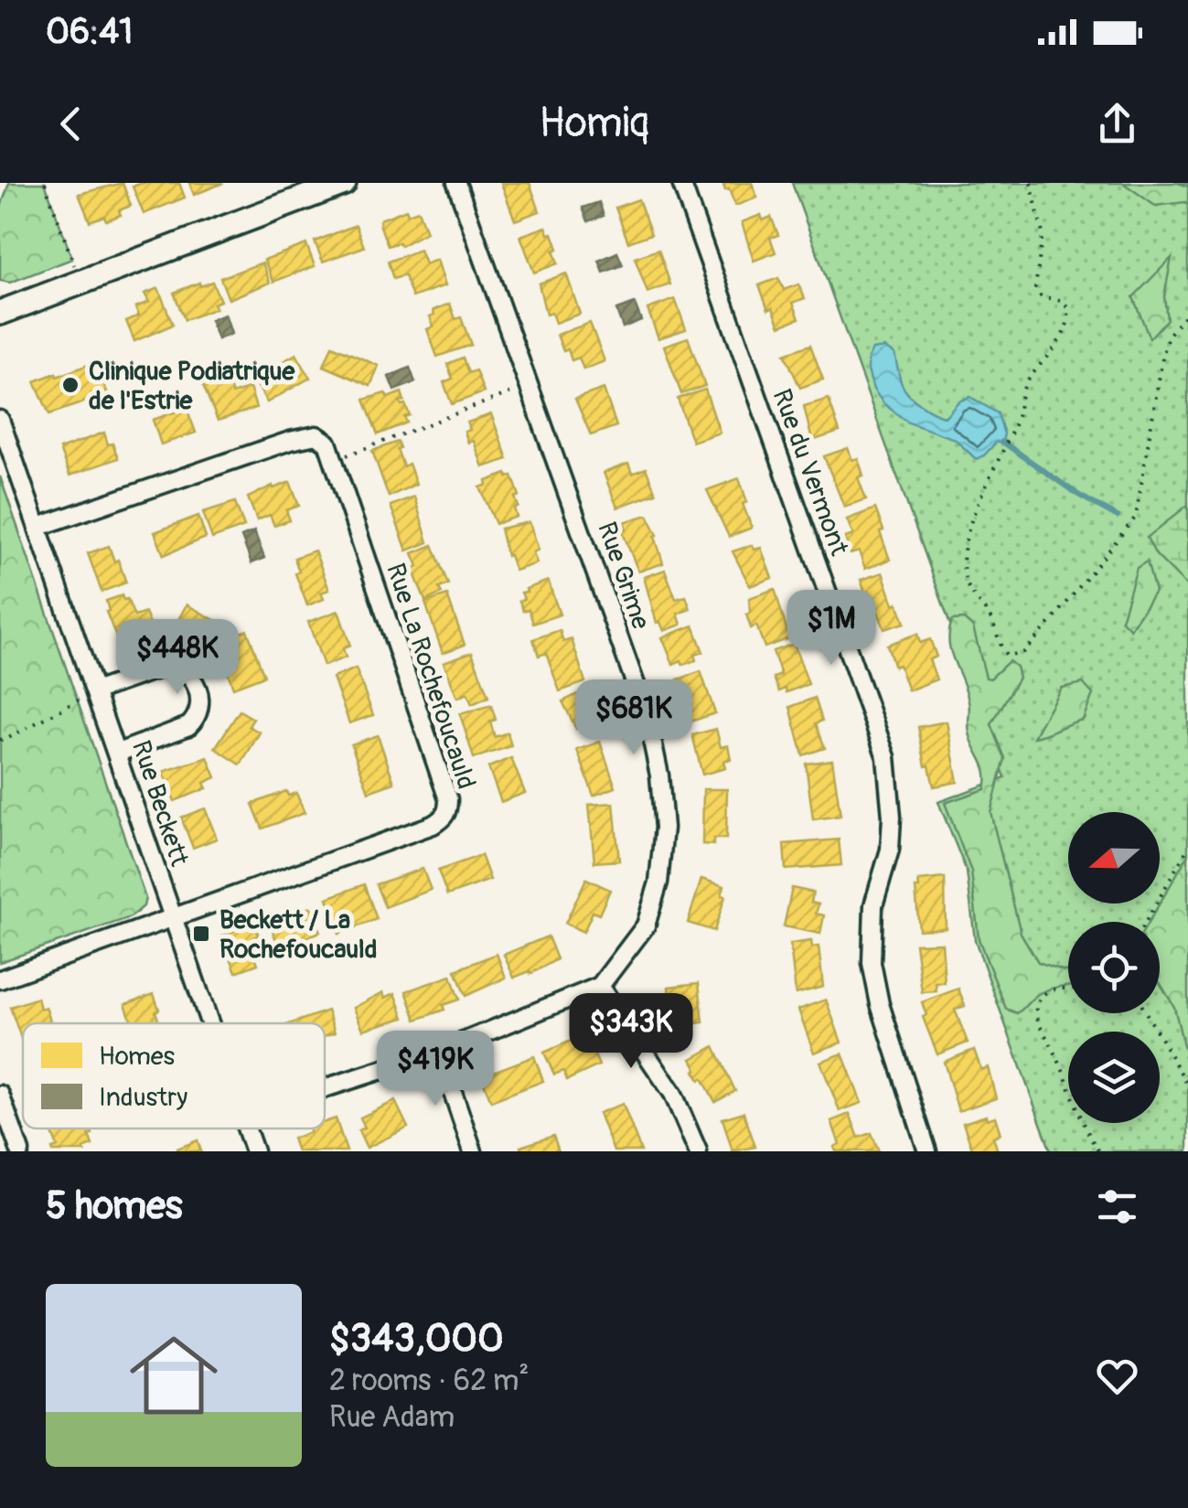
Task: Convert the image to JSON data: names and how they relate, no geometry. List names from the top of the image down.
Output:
{
  "streets": {
    "street": [
      "Rue du Vermont",
      "Rue Grime",
      "Rue La Rochefoucauld",
      "Rue Beckett"
    ]
  },
  "crossings": [
    ["Rue La Rochefoucauld", "Rue Beckett"]
  ],
  "places": {
    "other": ["Clinique Podiatrique de l'Estrie"],
    "transit": ["Beckett / La Rochefoucauld"]
  },
  "legend": ["Homes", "Industry"],
  "north": "left",
  "page": {
    "status": "06:41",
    "header": "Homiq",
    "price": [
      "$1M",
      "$448K",
      "$681K",
      "$343K",
      "$419K"
    ],
    "heading": "5 homes",
    "list": [
      {
        "name": "$343,000",
        "note": "2 rooms · 62 m² · Rue Adam"
      }
    ]
  }
}
